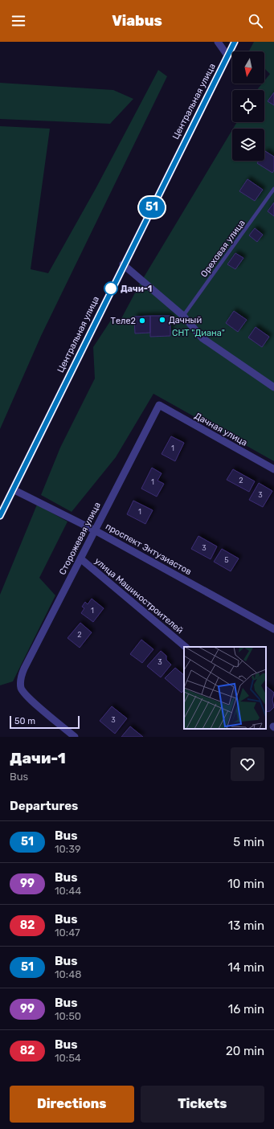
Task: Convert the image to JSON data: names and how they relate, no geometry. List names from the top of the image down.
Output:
{
  "streets": {
    "street": [
      "Центральная улица",
      "Дачная улица",
      "Сторожевая улица",
      "проспект Энтузиастов",
      "улица Машиностроителей"
    ],
    "lane": ["Ореховая улица"]
  },
  "crossings": [
    ["Центральная улица", "проспект Энтузиастов"],
    ["Дачная улица", "Сторожевая улица"],
    ["Сторожевая улица", "проспект Энтузиастов"],
    ["Сторожевая улица", "улица Машиностроителей"]
  ],
  "parks": ["СНТ \"Диана\""],
  "places": ["Дачи-1", "Дачный", "Теле2"],
  "lines": ["bus line 51"],
  "house_numbers": [
    "1",
    "2",
    "1",
    "3",
    "1",
    "3",
    "5",
    "1",
    "2",
    "3",
    "3"
  ],
  "scale_bar": "50 m",
  "north": "bottom",
  "page": {
    "header": "Viabus",
    "on_map": "51",
    "scale": "50 m",
    "heading": [
      ["Дачи-1", "Bus"],
      "Departures"
    ],
    "list": [
      {
        "mark": "51",
        "name": "Bus",
        "note": "10:39",
        "value": "5 min"
      },
      {
        "mark": "99",
        "name": "Bus",
        "note": "10:44",
        "value": "10 min"
      },
      {
        "mark": "82",
        "name": "Bus",
        "note": "10:47",
        "value": "13 min"
      },
      {
        "mark": "51",
        "name": "Bus",
        "note": "10:48",
        "value": "14 min"
      },
      {
        "mark": "99",
        "name": "Bus",
        "note": "10:50",
        "value": "16 min"
      },
      {
        "mark": "82",
        "name": "Bus",
        "note": "10:54",
        "value": "20 min"
      }
    ],
    "buttons": ["Directions", "Tickets"]
  }
}
